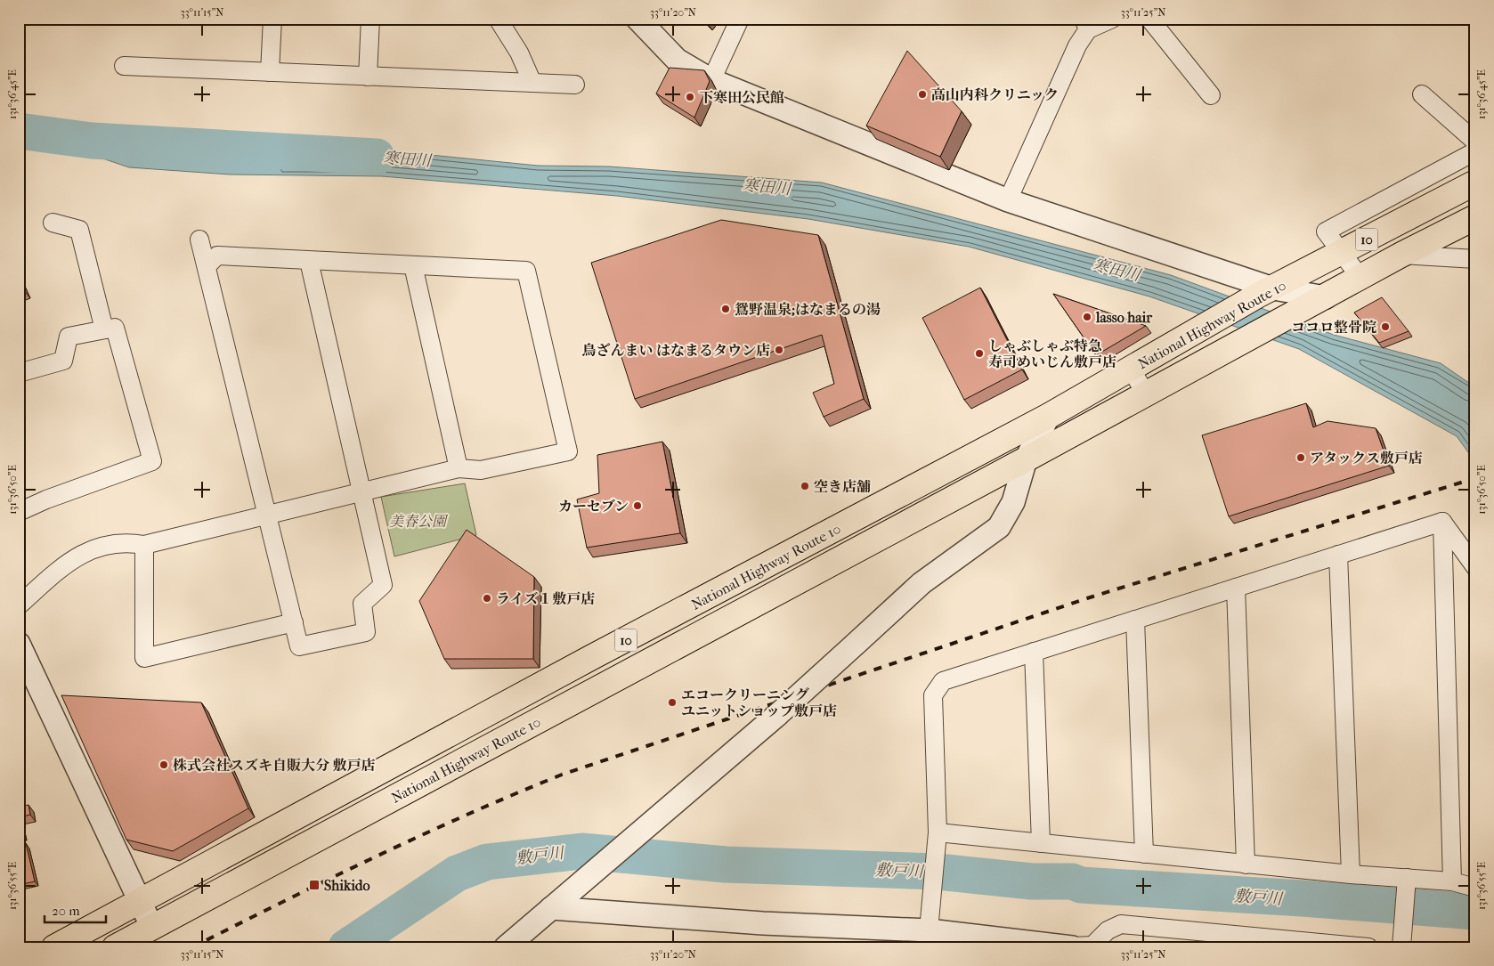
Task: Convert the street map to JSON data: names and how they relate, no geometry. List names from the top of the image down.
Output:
{
  "streets": {
    "highway": ["10", "National Highway Route 10"]
  },
  "water": ["寒田川", "敷戸川"],
  "parks": ["美春公園"],
  "places": {
    "other": [
      "高山内科クリニック",
      "下寒田公民館",
      "鴛野温泉;はなまるの湯",
      "lasso hair",
      "ココロ整骨院",
      "鳥ざんまい はなまるタウン店",
      "しゃぶしゃぶ特急 寿司めいじん敷戸店",
      "アタックス敷戸店",
      "空き店舗",
      "カーセブン",
      "ライズ１敷戸店",
      "エコークリーニング ユニットショップ敷戸店",
      "株式会社スズキ自販大分 敷戸店"
    ],
    "transit": ["Shikido"]
  },
  "scale_bar": "20 m",
  "coordinates": [
    "33°11'15\"N",
    "33°11'20\"N",
    "33°11'25\"N",
    "131°36'45\"E",
    "131°36'50\"E",
    "131°36'55\"E"
  ]
}
